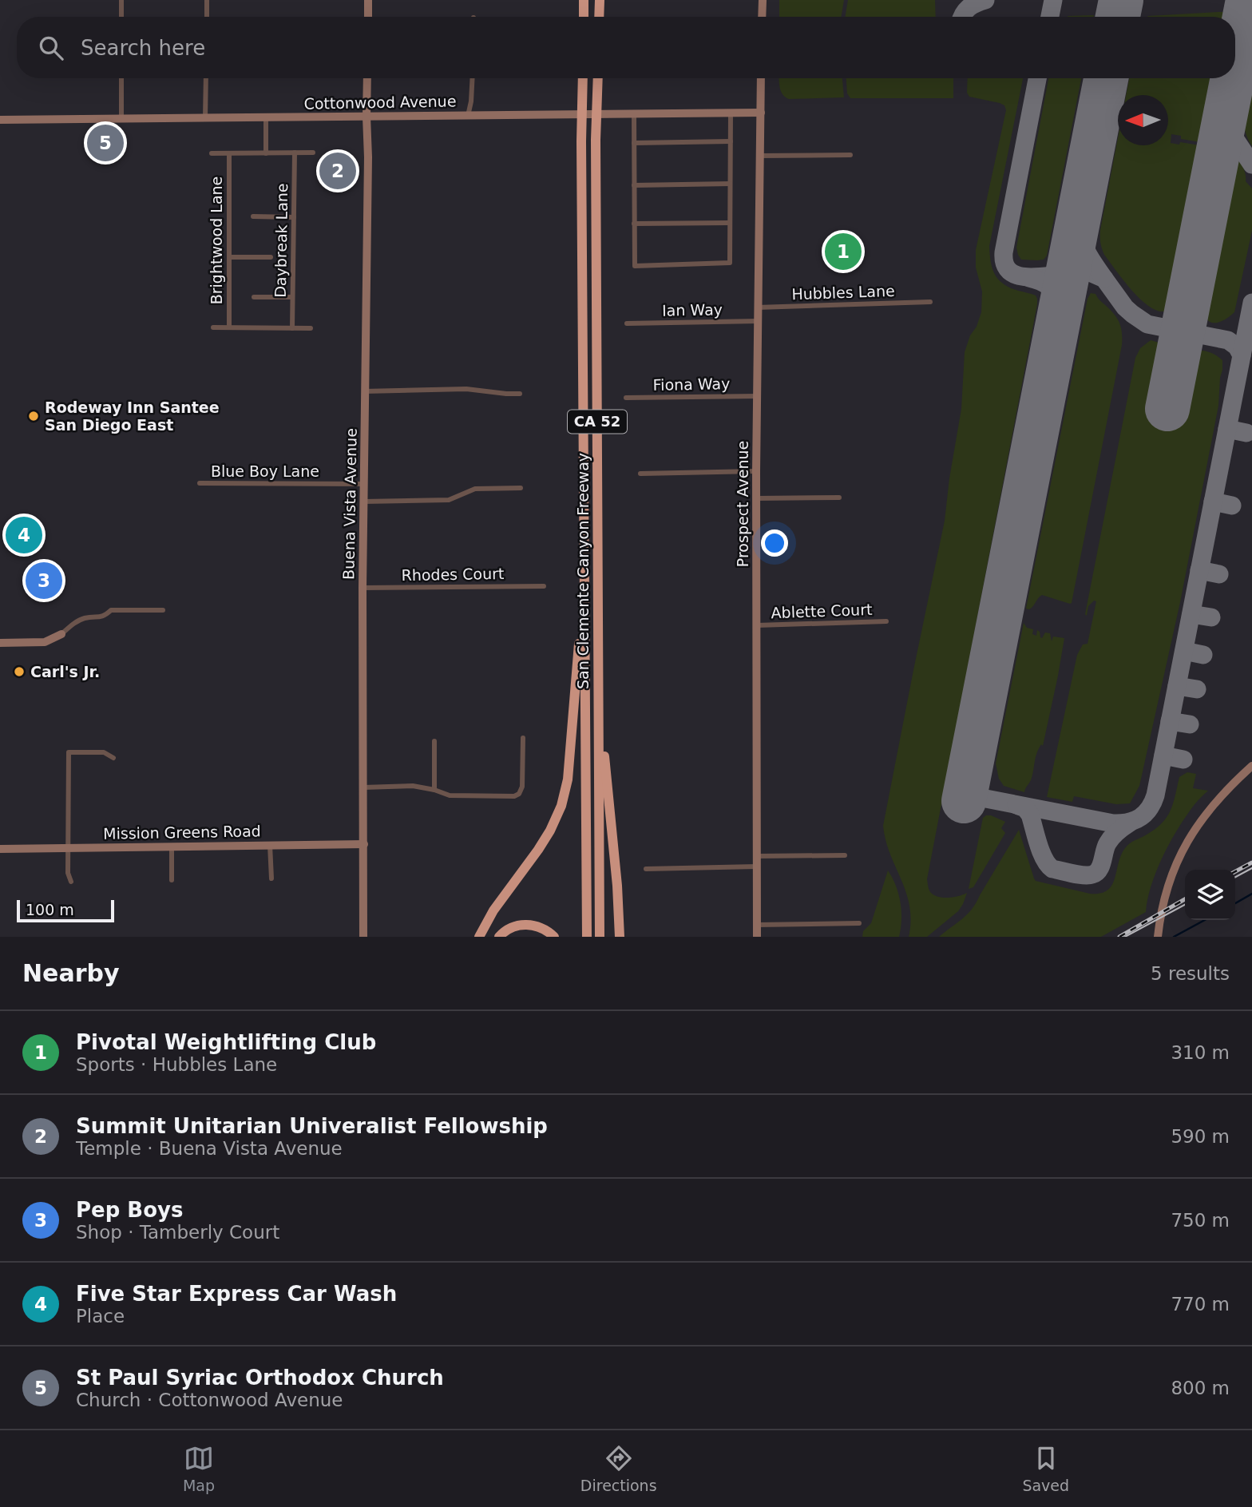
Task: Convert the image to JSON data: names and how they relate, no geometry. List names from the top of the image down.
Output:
{
  "streets": {
    "highway": ["CA 52", "San Clemente Canyon Freeway"],
    "street": [
      "Cottonwood Avenue",
      "Brightwood Lane",
      "Daybreak Lane",
      "Hubbles Lane",
      "Ian Way",
      "Fiona Way",
      "Blue Boy Lane",
      "Buena Vista Avenue",
      "Prospect Avenue",
      "Rhodes Court",
      "Ablette Court",
      "Mission Greens Road"
    ]
  },
  "crossings": [
    ["Cottonwood Avenue", "Buena Vista Avenue"],
    ["Cottonwood Avenue", "Prospect Avenue"],
    ["Hubbles Lane", "Prospect Avenue"],
    ["Ian Way", "Prospect Avenue"],
    ["Fiona Way", "Prospect Avenue"],
    ["Blue Boy Lane", "Buena Vista Avenue"],
    ["Buena Vista Avenue", "Rhodes Court"],
    ["Buena Vista Avenue", "Mission Greens Road"],
    ["Prospect Avenue", "Ablette Court"]
  ],
  "places": ["Rodeway Inn Santee San Diego East", "Carl's Jr."],
  "scale_bar": "100 m",
  "north": "left",
  "page": {
    "search": "Search here",
    "pins": [
      "5",
      "2",
      "1",
      "4",
      "3"
    ],
    "scale": "100 m",
    "heading": ["Nearby", "5 results"],
    "list": [
      {
        "mark": "1",
        "name": "Pivotal Weightlifting Club",
        "note": "Sports · Hubbles Lane",
        "value": "310 m"
      },
      {
        "mark": "2",
        "name": "Summit Unitarian Univeralist Fellowship",
        "note": "Temple · Buena Vista Avenue",
        "value": "590 m"
      },
      {
        "mark": "3",
        "name": "Pep Boys",
        "note": "Shop · Tamberly Court",
        "value": "750 m"
      },
      {
        "mark": "4",
        "name": "Five Star Express Car Wash",
        "note": "Place",
        "value": "770 m"
      },
      {
        "mark": "5",
        "name": "St Paul Syriac Orthodox Church",
        "note": "Church · Cottonwood Avenue",
        "value": "800 m"
      }
    ],
    "nav": ["Map", "Directions", "Saved"]
  }
}
